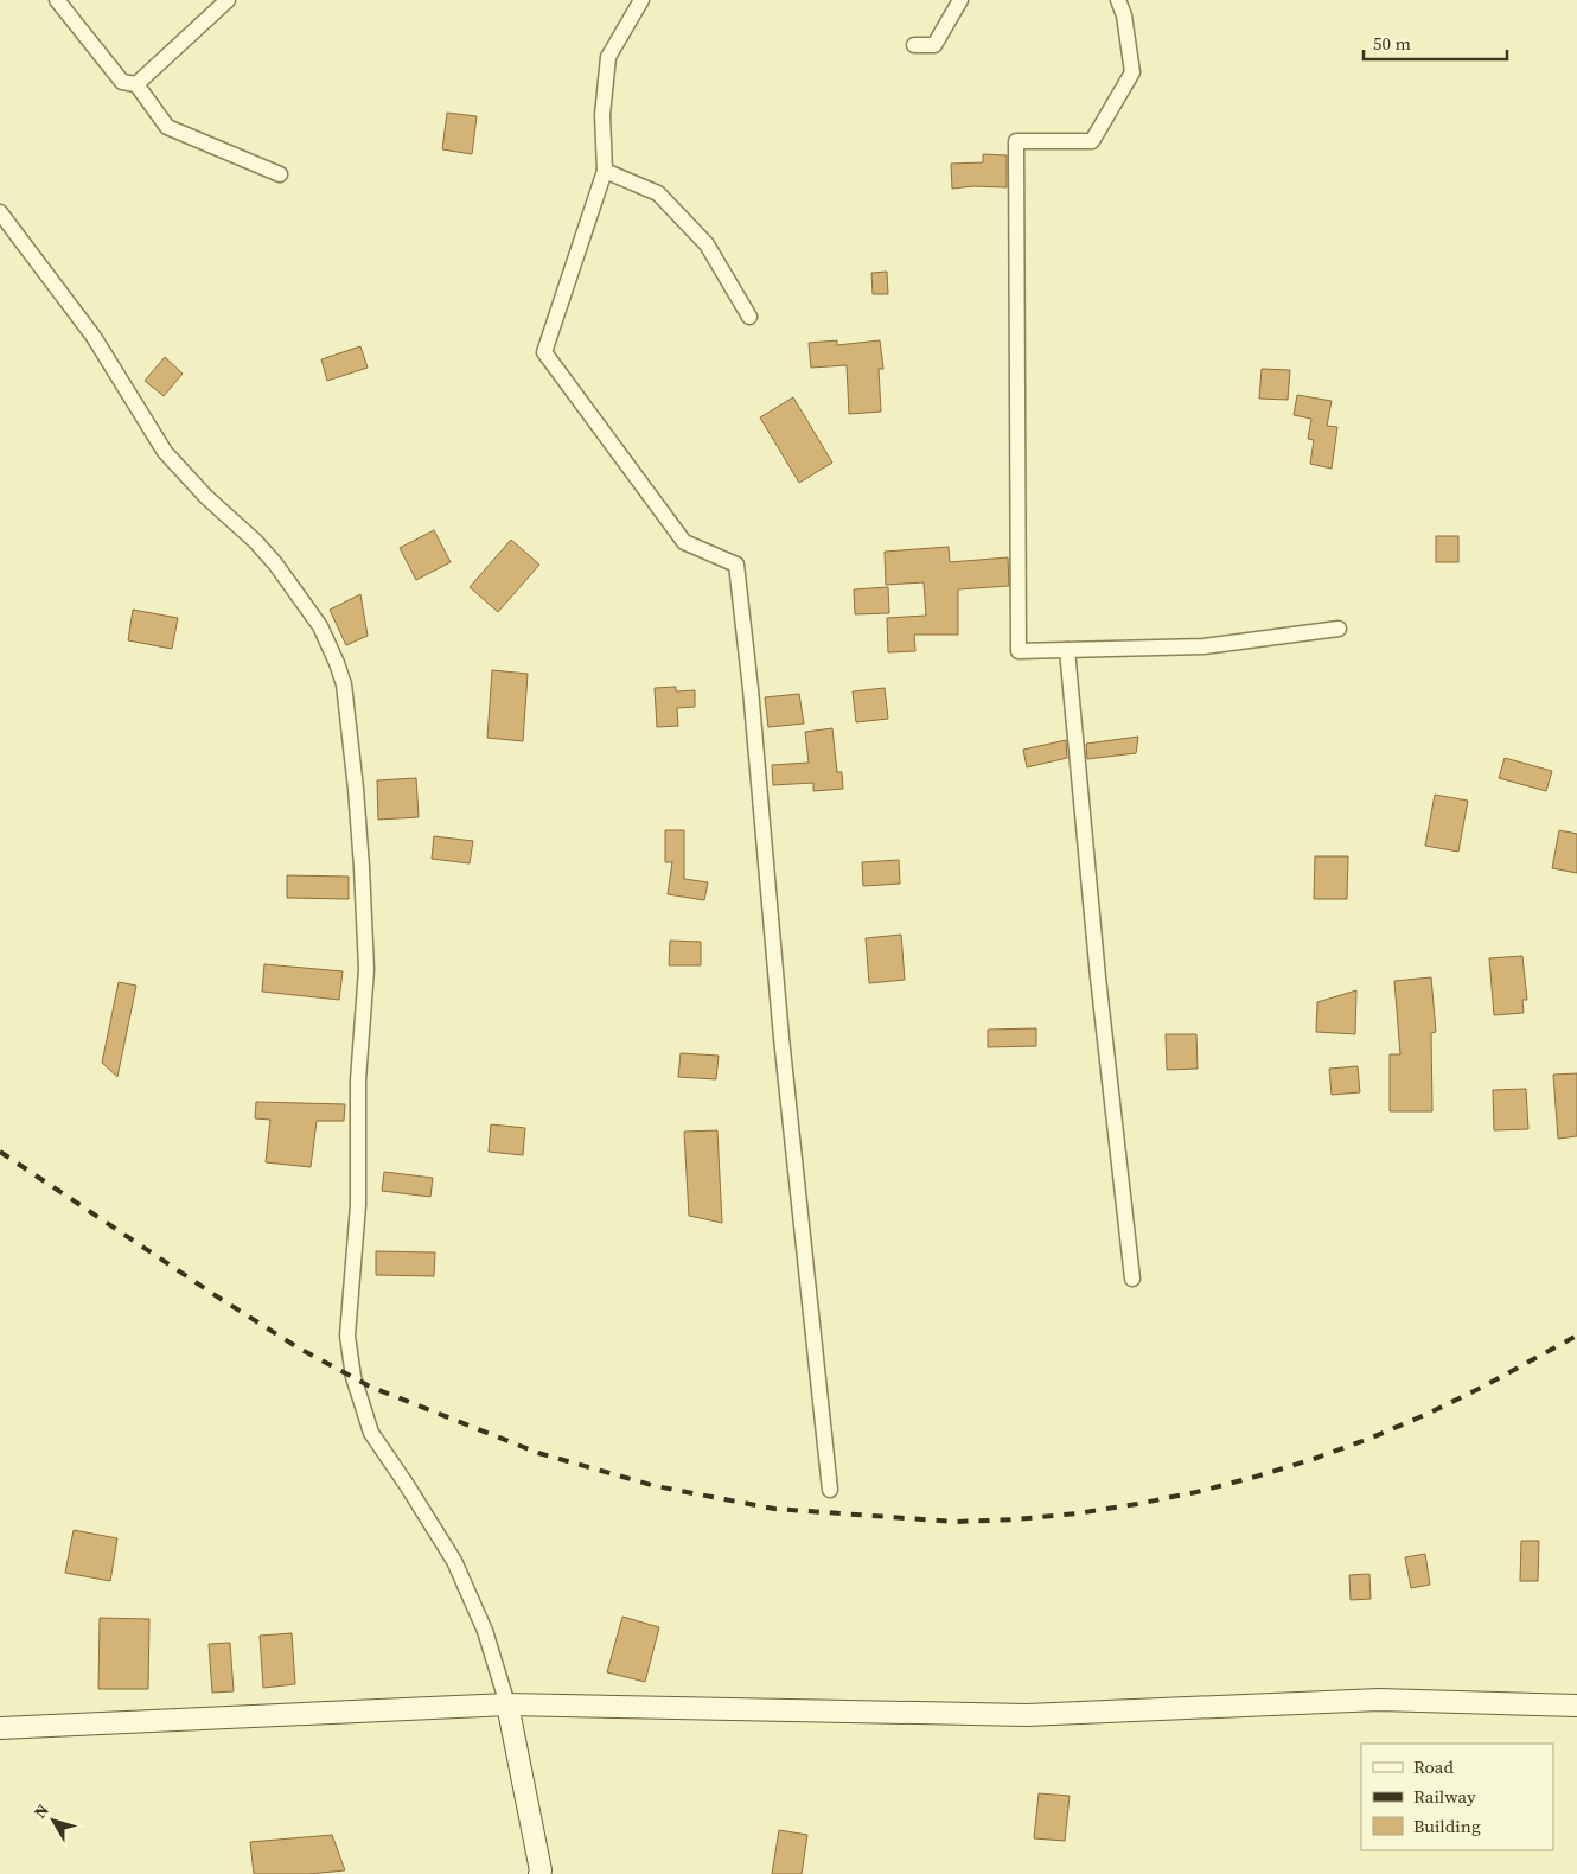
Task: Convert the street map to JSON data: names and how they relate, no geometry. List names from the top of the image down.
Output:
{
  "legend": ["Road", "Railway", "Building"],
  "scale_bar": "50 m",
  "north": "top left"
}
